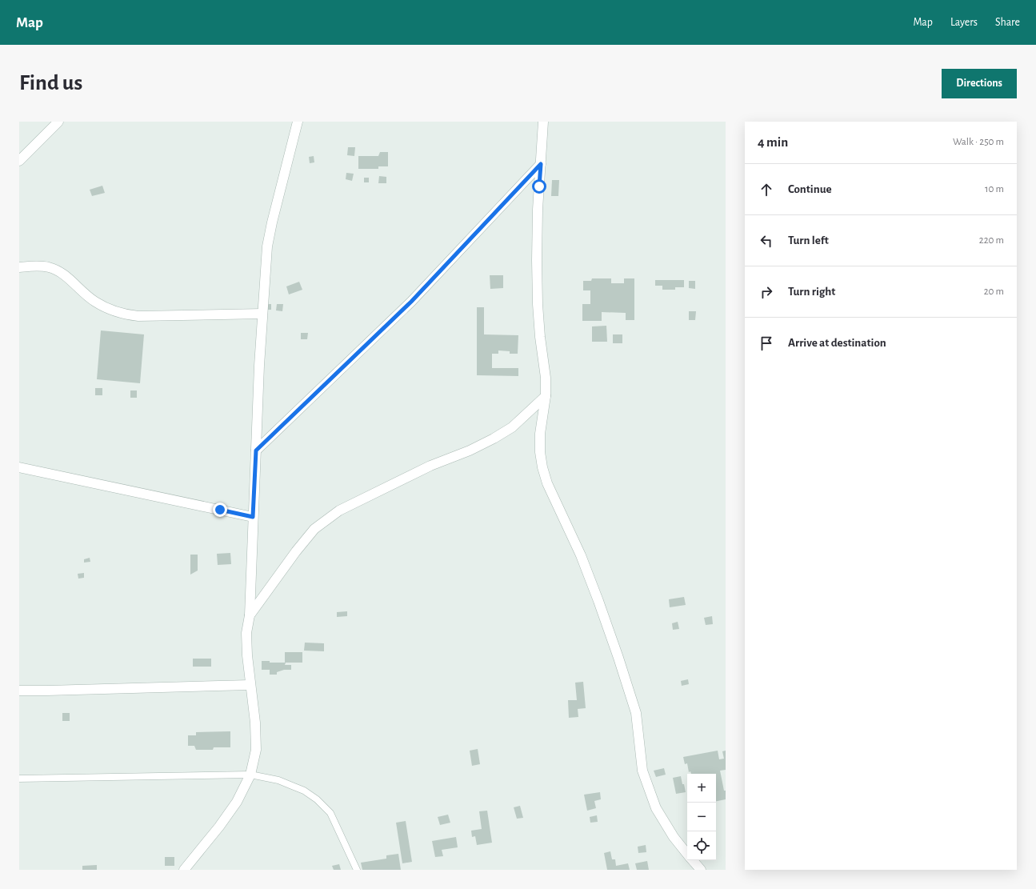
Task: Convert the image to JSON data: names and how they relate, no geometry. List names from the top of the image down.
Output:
{
  "page": {
    "header": "Map",
    "nav": ["Map", "Layers", "Share"],
    "buttons": "Directions",
    "title": "Find us",
    "heading": ["4 min", "Walk · 250 m"],
    "list": [
      ["Continue", "10 m"],
      ["Turn left", "220 m"],
      ["Turn right", "20 m"],
      "Arrive at destination"
    ],
    "map_buttons": ["+", "−"]
  }
}
